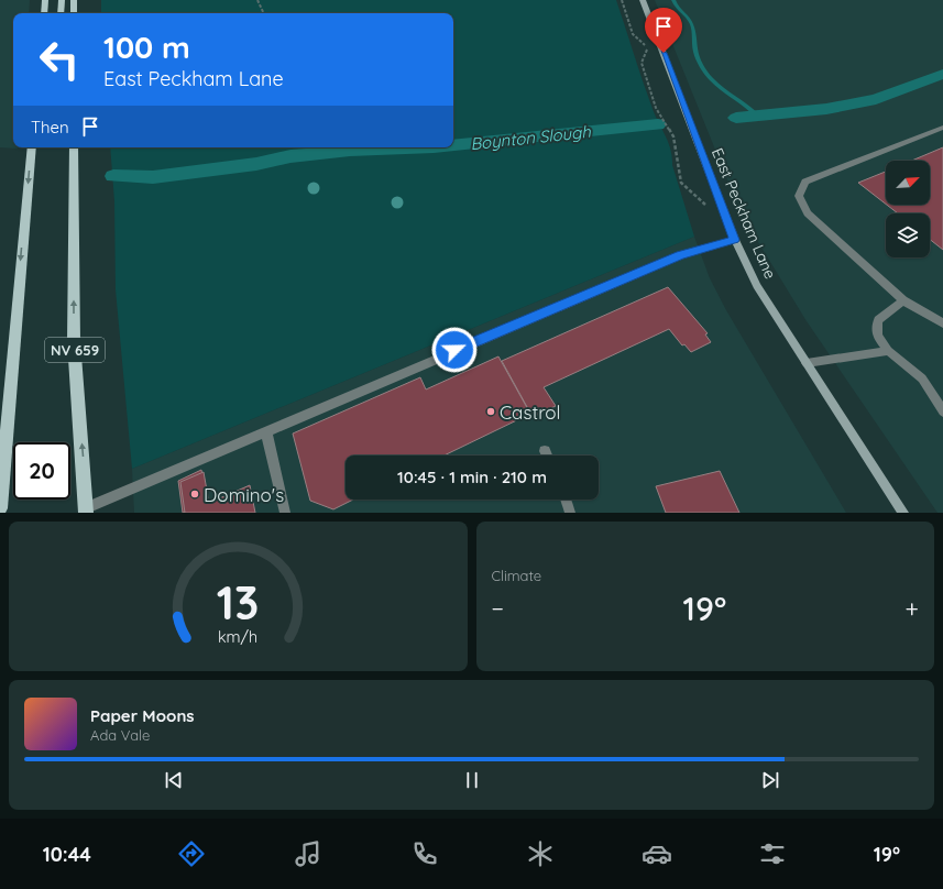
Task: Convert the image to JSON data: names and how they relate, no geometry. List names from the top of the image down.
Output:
{
  "streets": {
    "main road": ["NV 659"],
    "street": ["East Peckham Lane"]
  },
  "water": ["Boynton Slough"],
  "places": ["Castrol", "Domino's"],
  "north": "top right",
  "page": {
    "turn": ["100 m", "East Peckham Lane"],
    "then": "Then",
    "limit": "20",
    "trip": "10:45 · 1 min · 210 m",
    "tile": "Climate",
    "heat": ["−", "19°", "+"],
    "song": ["Paper Moons", "Ada Vale"],
    "tabs": ["10:44", "19°"],
    "gauge": ["13", "km/h"]
  }
}
